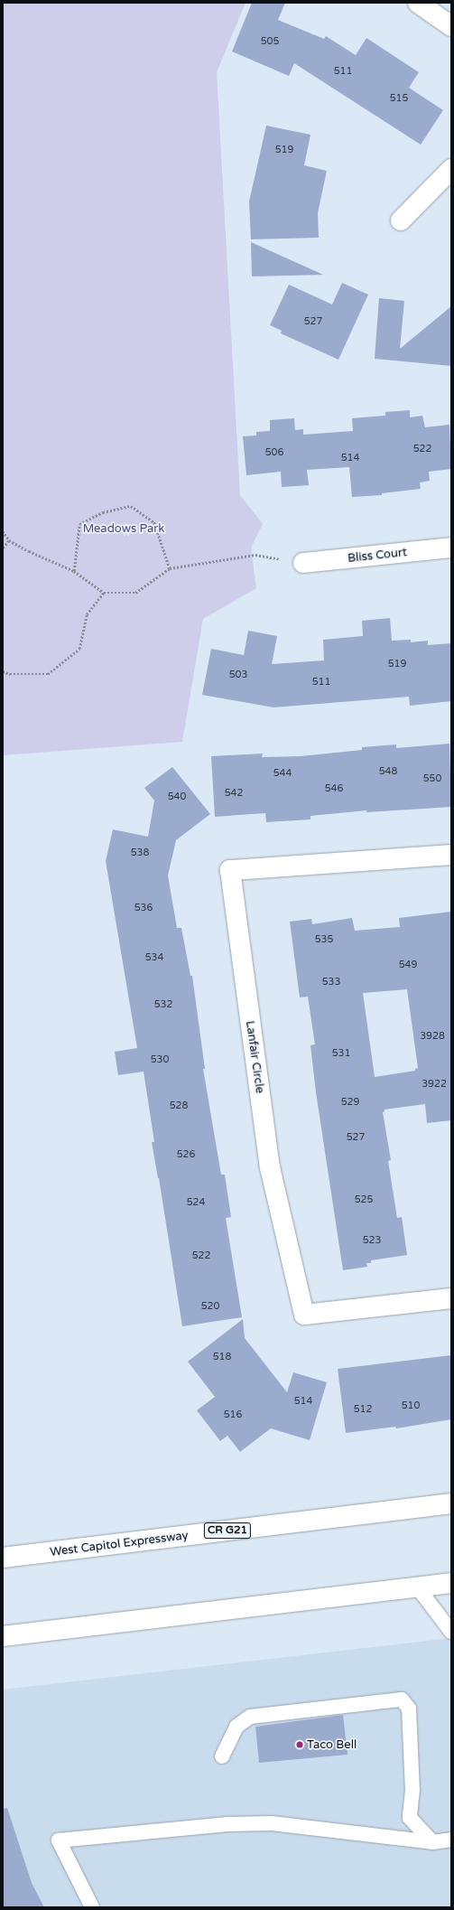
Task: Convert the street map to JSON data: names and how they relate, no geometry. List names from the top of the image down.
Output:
{
  "streets": {
    "main road": [
      "Bliss Court",
      "Lanfair Circle",
      "CR G21",
      "West Capitol Expressway"
    ]
  },
  "parks": ["Meadows Park"],
  "places": ["Taco Bell"],
  "house_numbers": [
    "505",
    "511",
    "515",
    "519",
    "527",
    "522",
    "506",
    "514",
    "519",
    "503",
    "511",
    "548",
    "544",
    "550",
    "546",
    "542",
    "540",
    "538",
    "536",
    "535",
    "534",
    "549",
    "533",
    "532",
    "3928",
    "531",
    "530",
    "3922",
    "529",
    "528",
    "527",
    "526",
    "525",
    "524",
    "523",
    "522",
    "520",
    "518",
    "514",
    "510",
    "512",
    "516"
  ]
}
